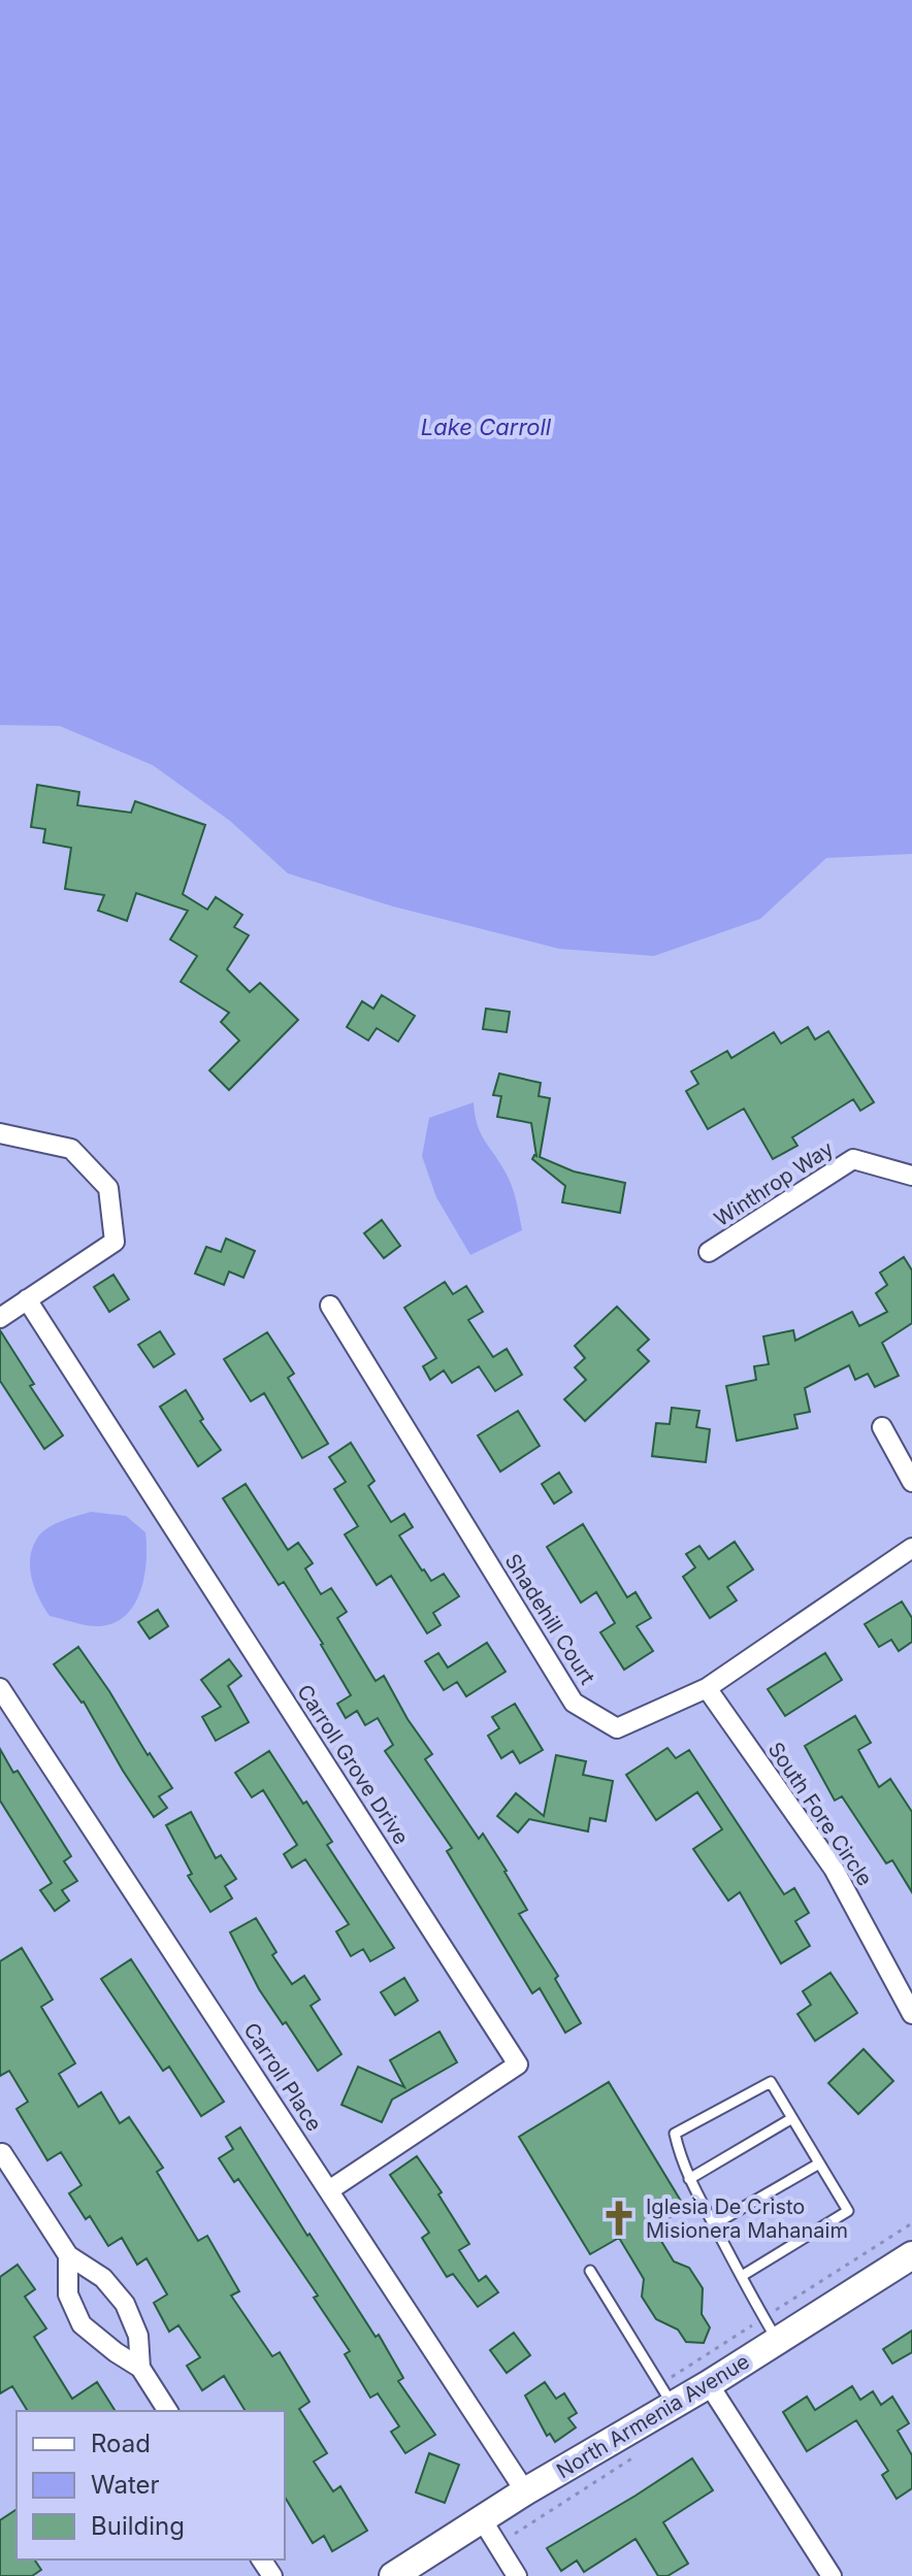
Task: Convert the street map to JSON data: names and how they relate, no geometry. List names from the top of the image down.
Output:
{
  "streets": {
    "main road": ["North Armenia Avenue"],
    "street": [
      "Winthrop Way",
      "Shadehill Court",
      "Carroll Grove Drive",
      "South Fore Circle",
      "Carroll Place"
    ]
  },
  "crossings": [
    ["Shadehill Court", "South Fore Circle"],
    ["Carroll Grove Drive", "Carroll Place"],
    ["Carroll Place", "North Armenia Avenue"]
  ],
  "water": ["Lake Carroll"],
  "places": {
    "church": ["Iglesia De Cristo Misionera Mahanaim"]
  },
  "legend": ["Road", "Water", "Building"]
}
